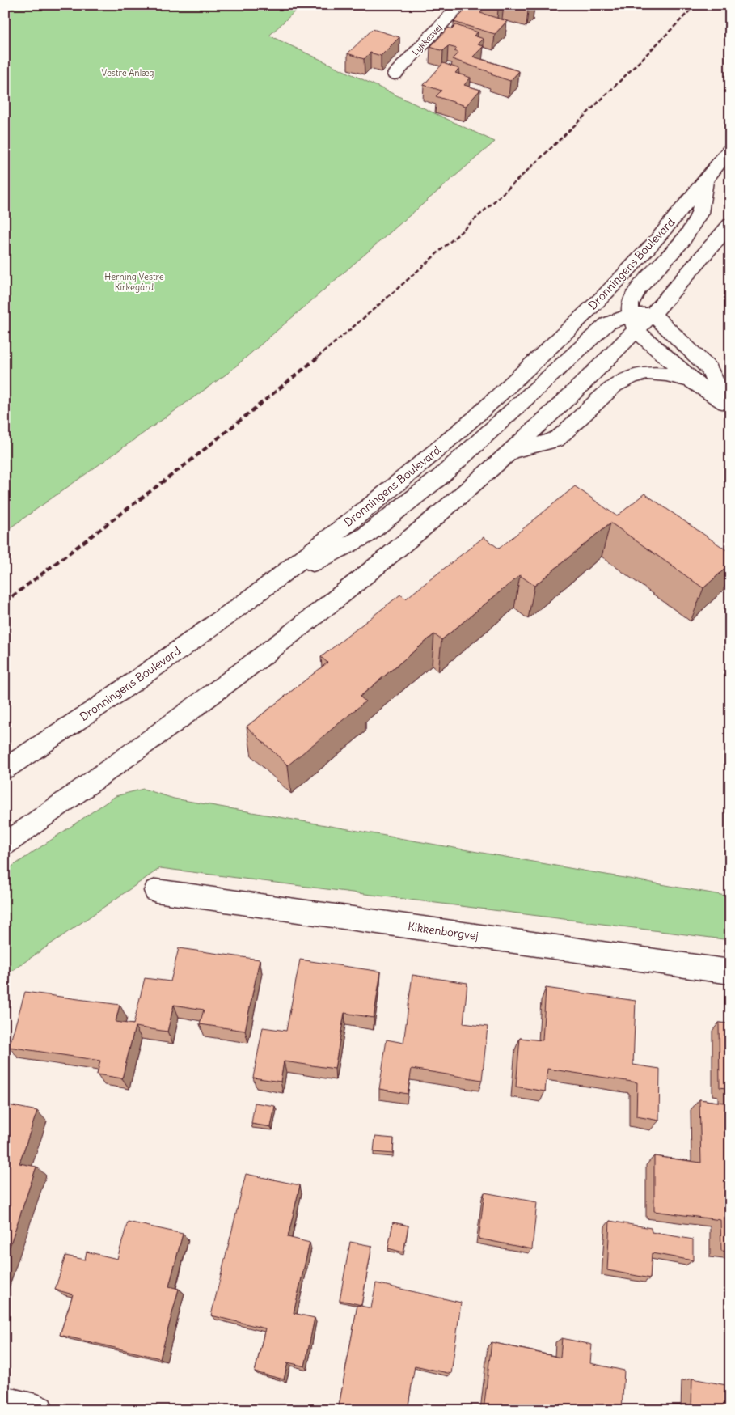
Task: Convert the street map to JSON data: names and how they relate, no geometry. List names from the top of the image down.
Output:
{
  "streets": {
    "main road": ["Lykkesvej", "Dronningens Boulevard", "Kikkenborgvej"]
  },
  "parks": ["Vestre Anlæg", "Herning Vestre Kirkegård"]
}
